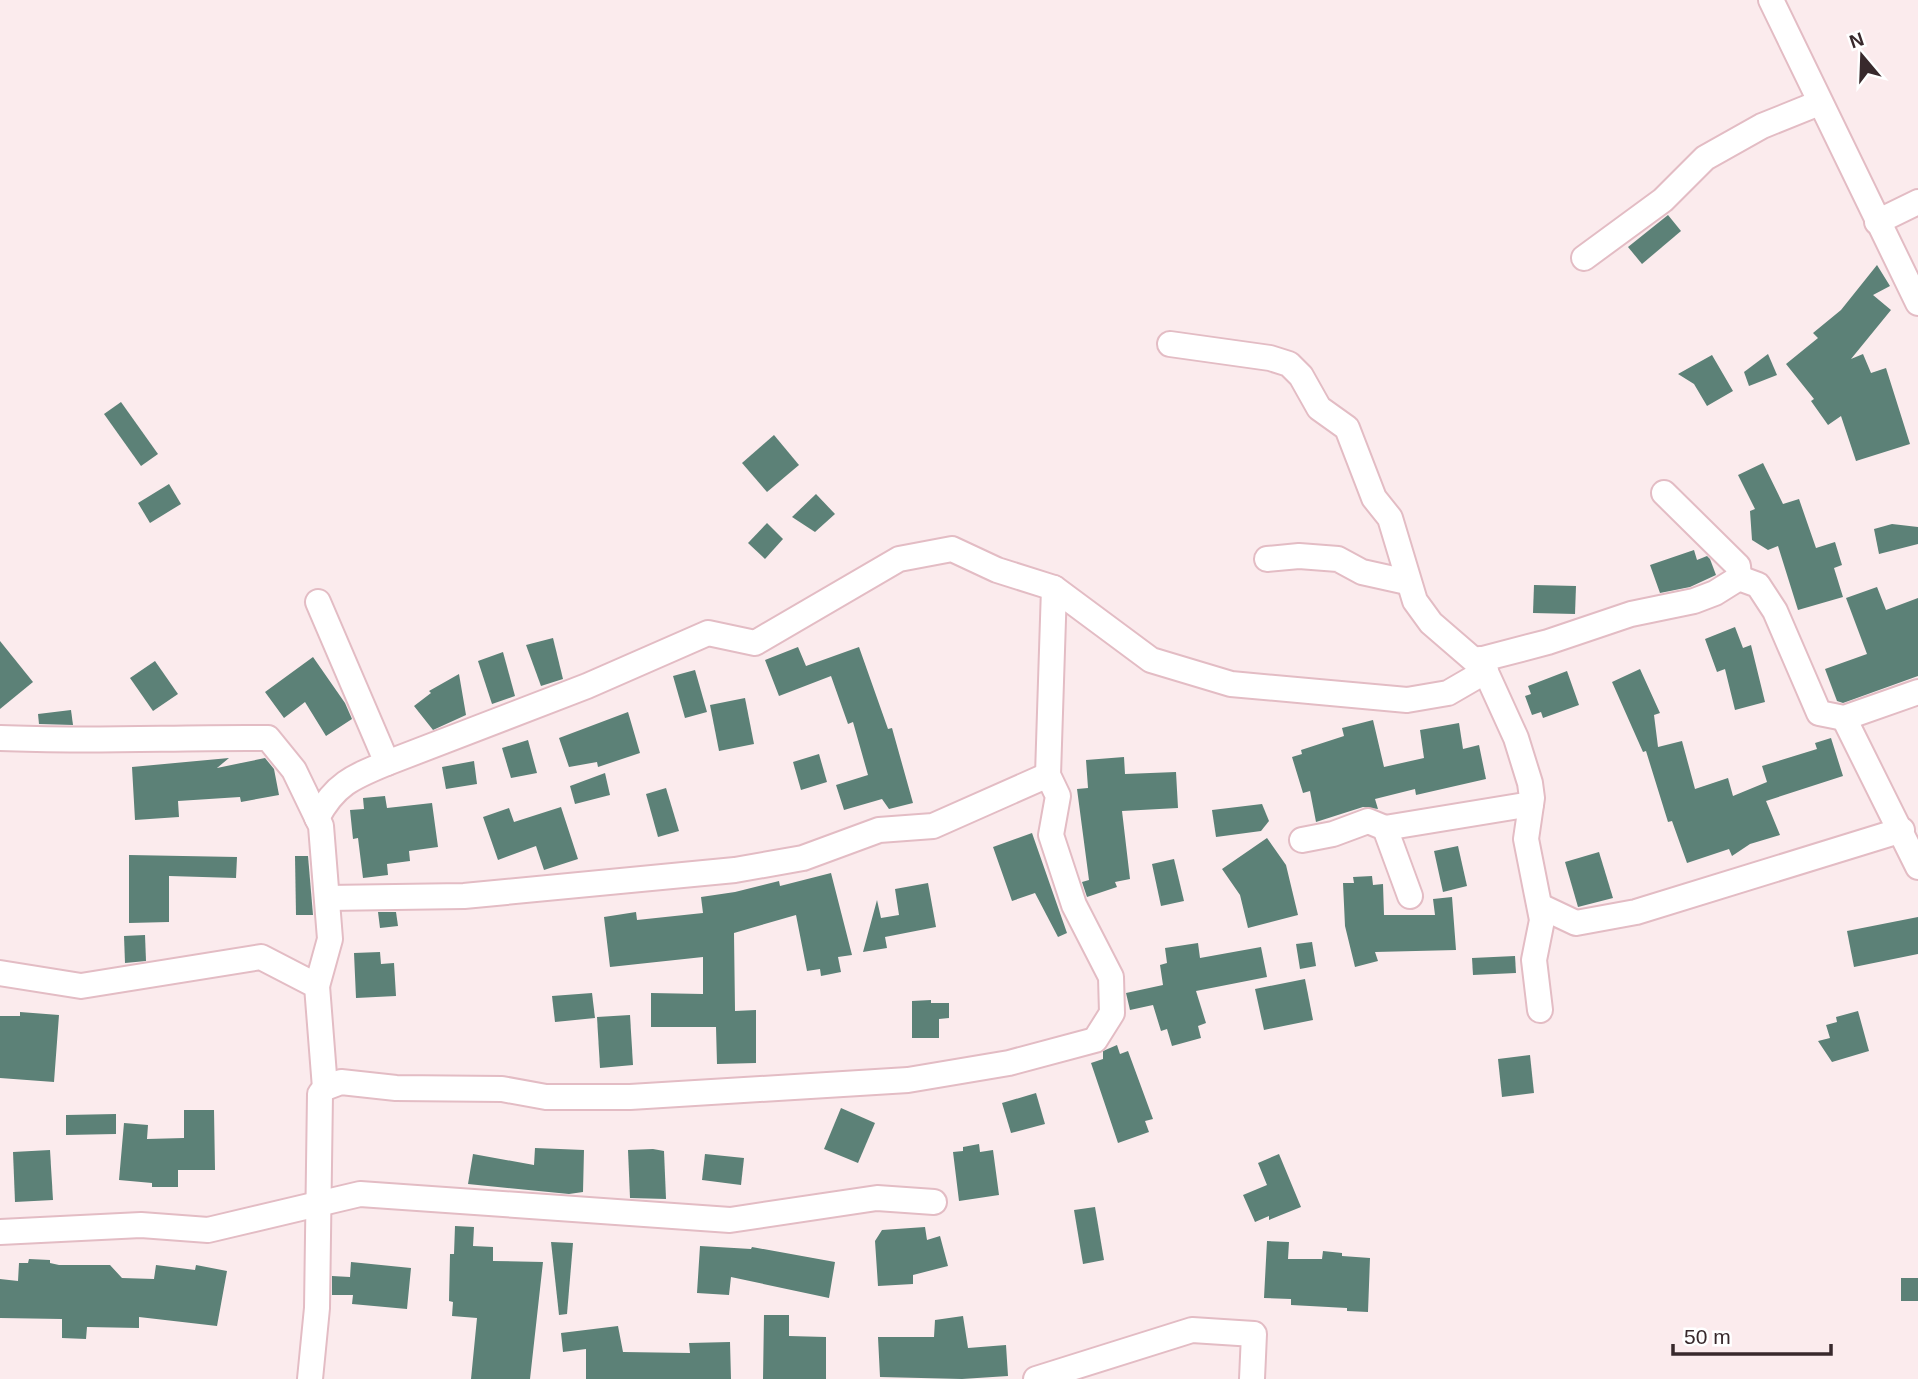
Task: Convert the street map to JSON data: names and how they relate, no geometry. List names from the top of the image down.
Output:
{
  "scale_bar": "50 m",
  "north": "top"
}
